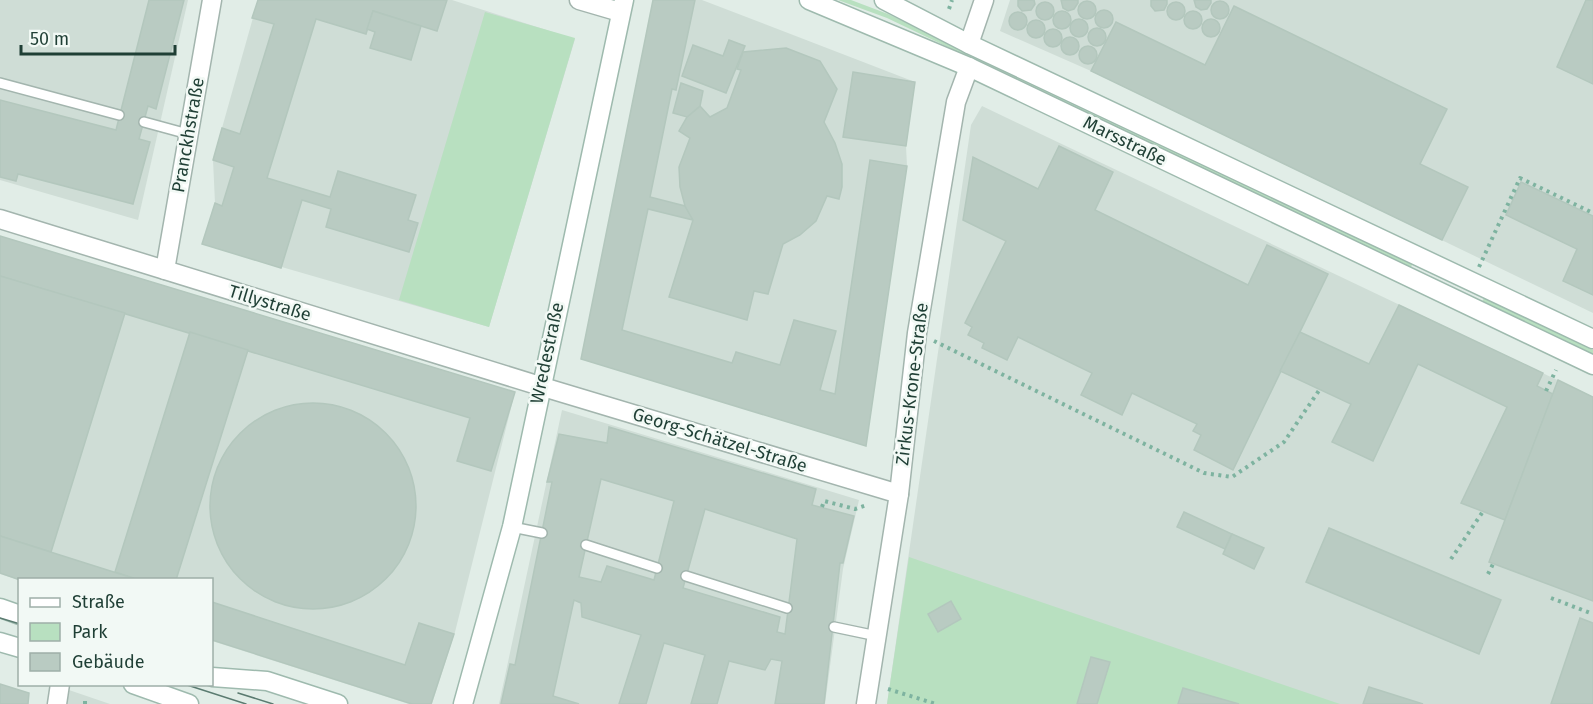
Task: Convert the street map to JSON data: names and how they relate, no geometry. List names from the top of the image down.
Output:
{
  "streets": {
    "street": [
      "Pranckhstraße",
      "Marsstraße",
      "Tillystraße",
      "Wredestraße",
      "Zirkus-Krone-Straße",
      "Georg-Schätzel-Straße"
    ]
  },
  "crossings": [
    ["Pranckhstraße", "Tillystraße"],
    ["Marsstraße", "Zirkus-Krone-Straße"],
    ["Tillystraße", "Wredestraße"],
    ["Tillystraße", "Georg-Schätzel-Straße"],
    ["Wredestraße", "Georg-Schätzel-Straße"],
    ["Zirkus-Krone-Straße", "Georg-Schätzel-Straße"]
  ],
  "legend": ["Straße", "Park", "Gebäude"],
  "scale_bar": "50 m"
}
